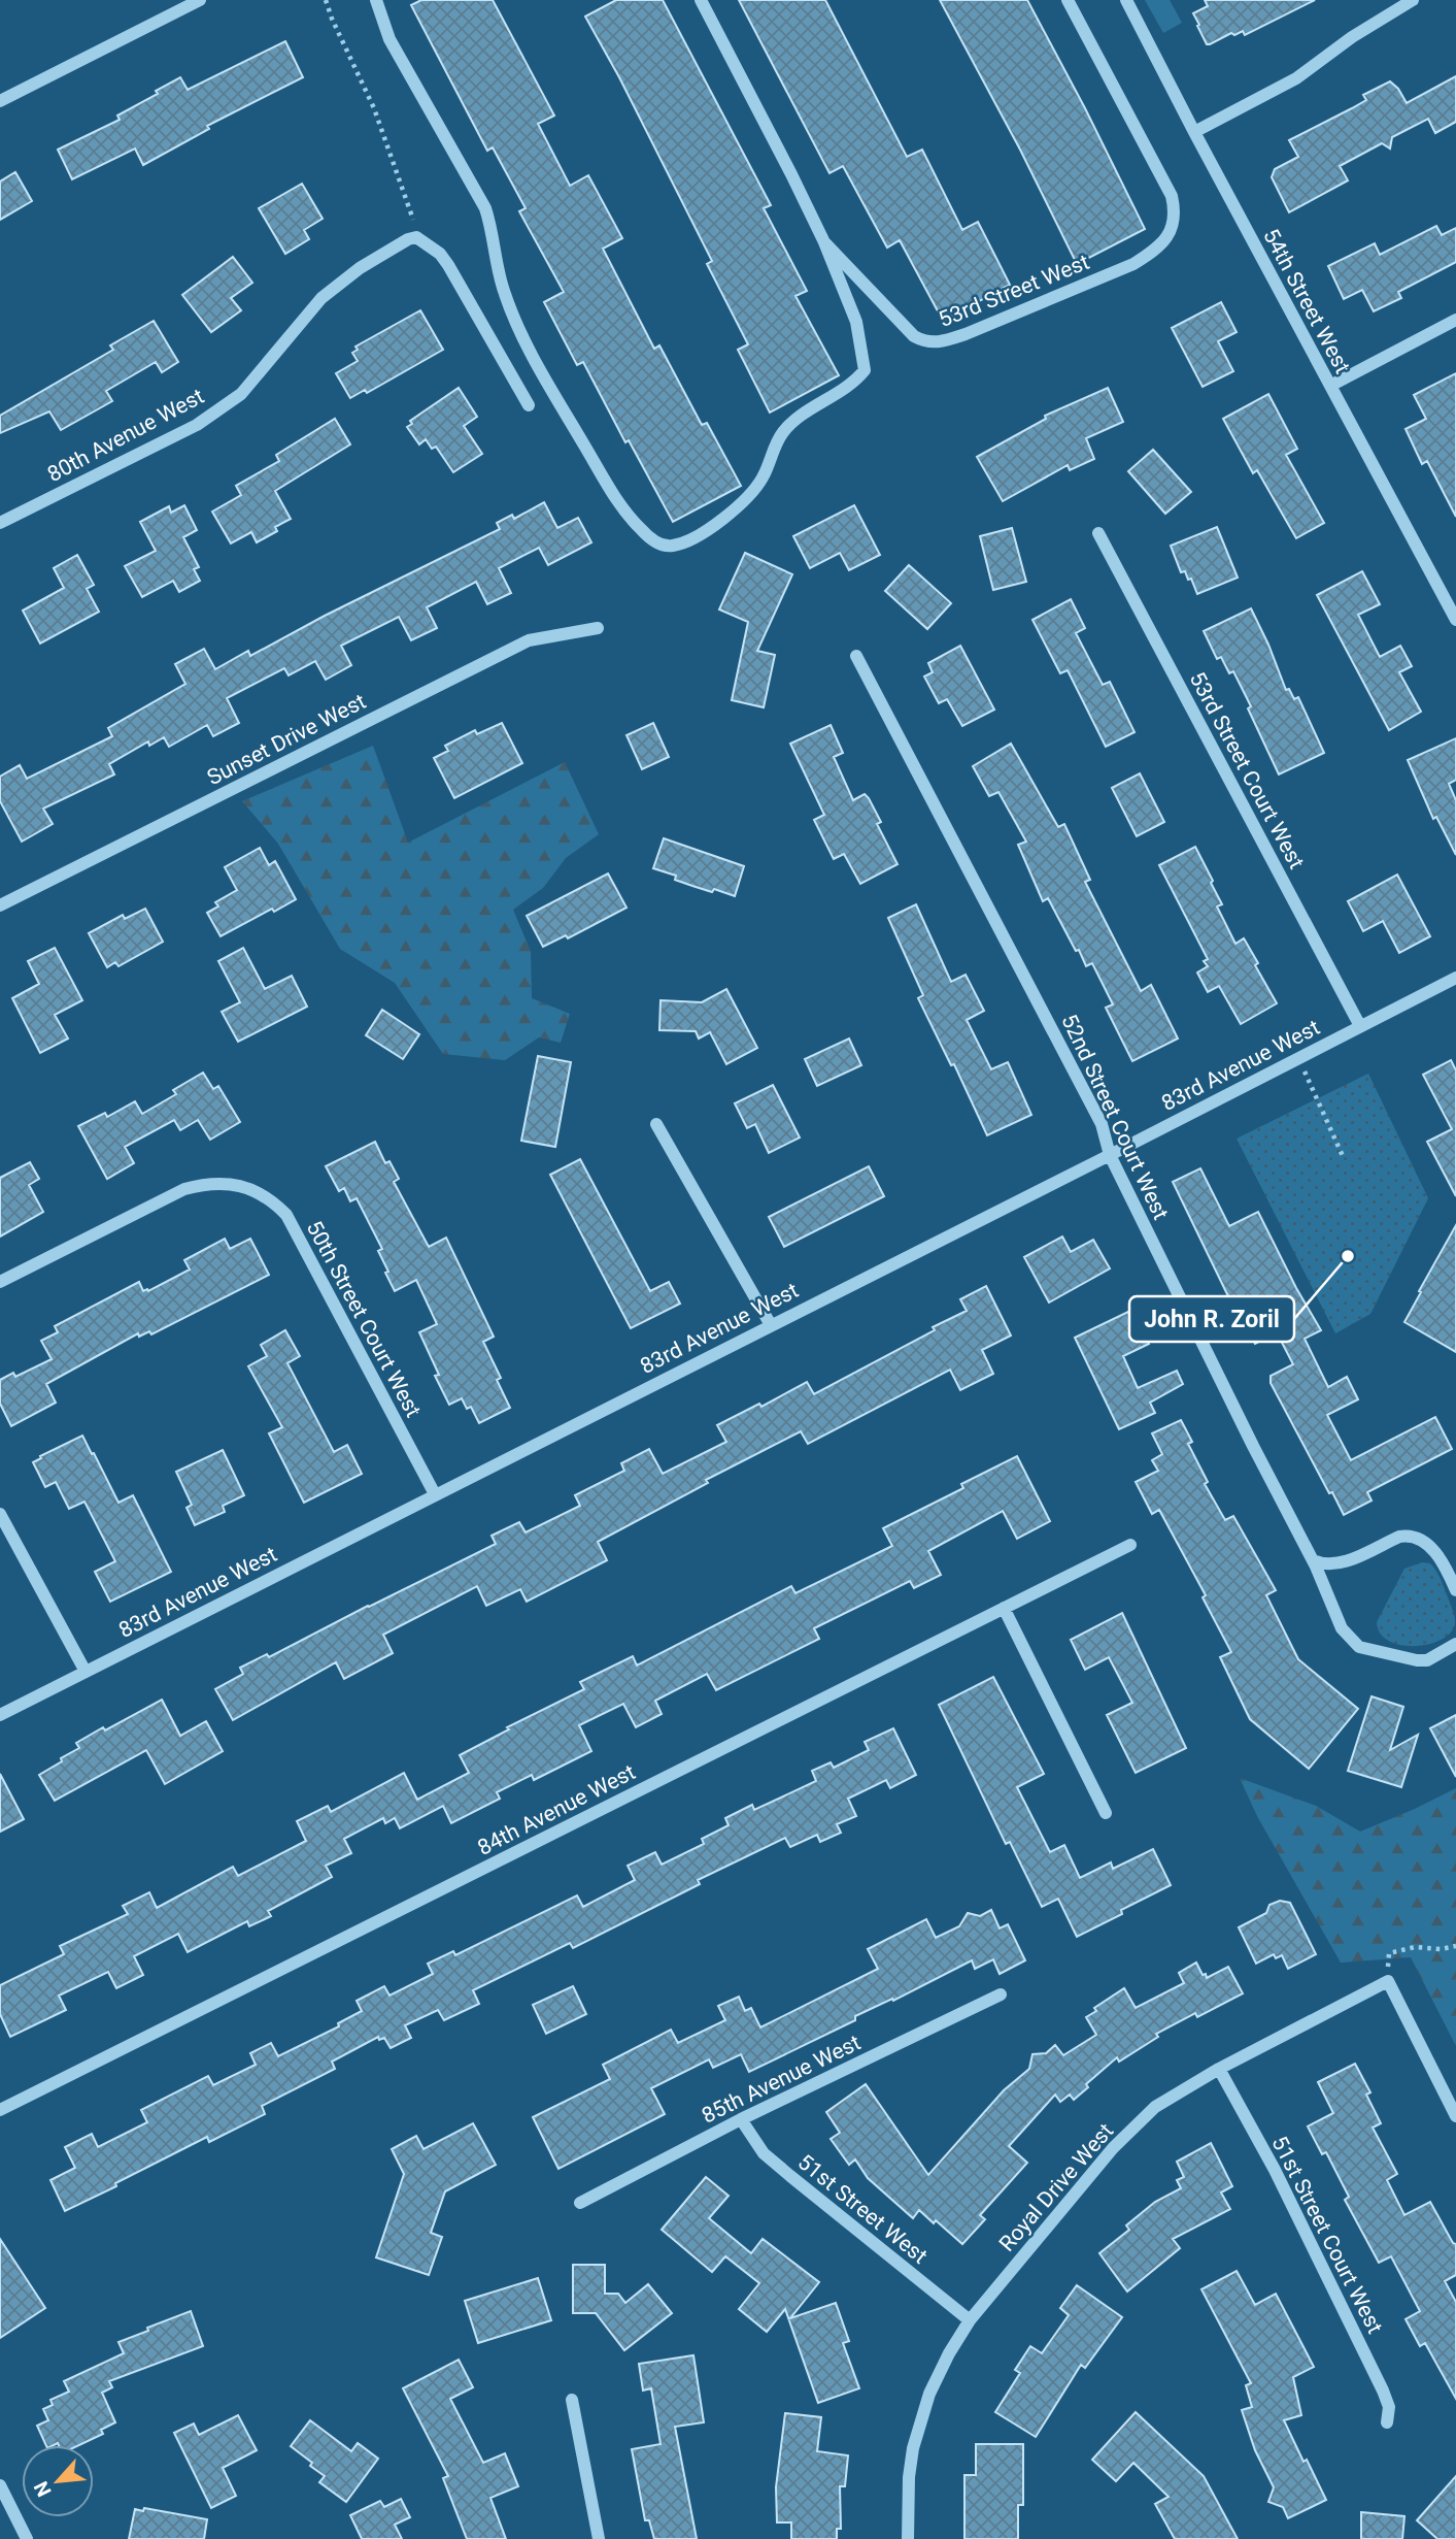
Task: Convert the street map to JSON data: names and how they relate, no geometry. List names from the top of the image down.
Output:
{
  "streets": {
    "street": [
      "53rd Street West",
      "54th Street West",
      "80th Avenue West",
      "Sunset Drive West",
      "53rd Street Court West",
      "83rd Avenue West",
      "52nd Street Court West",
      "50th Street Court West",
      "84th Avenue West",
      "85th Avenue West",
      "Royal Drive West",
      "51st Street West",
      "51st Street Court West"
    ]
  },
  "crossings": [
    ["53rd Street Court West", "83rd Avenue West"],
    ["83rd Avenue West", "52nd Street Court West"],
    ["83rd Avenue West", "50th Street Court West"],
    ["85th Avenue West", "51st Street West"],
    ["Royal Drive West", "51st Street West"],
    ["Royal Drive West", "51st Street Court West"]
  ],
  "places": ["John R. Zoril"],
  "north": "bottom left"
}
